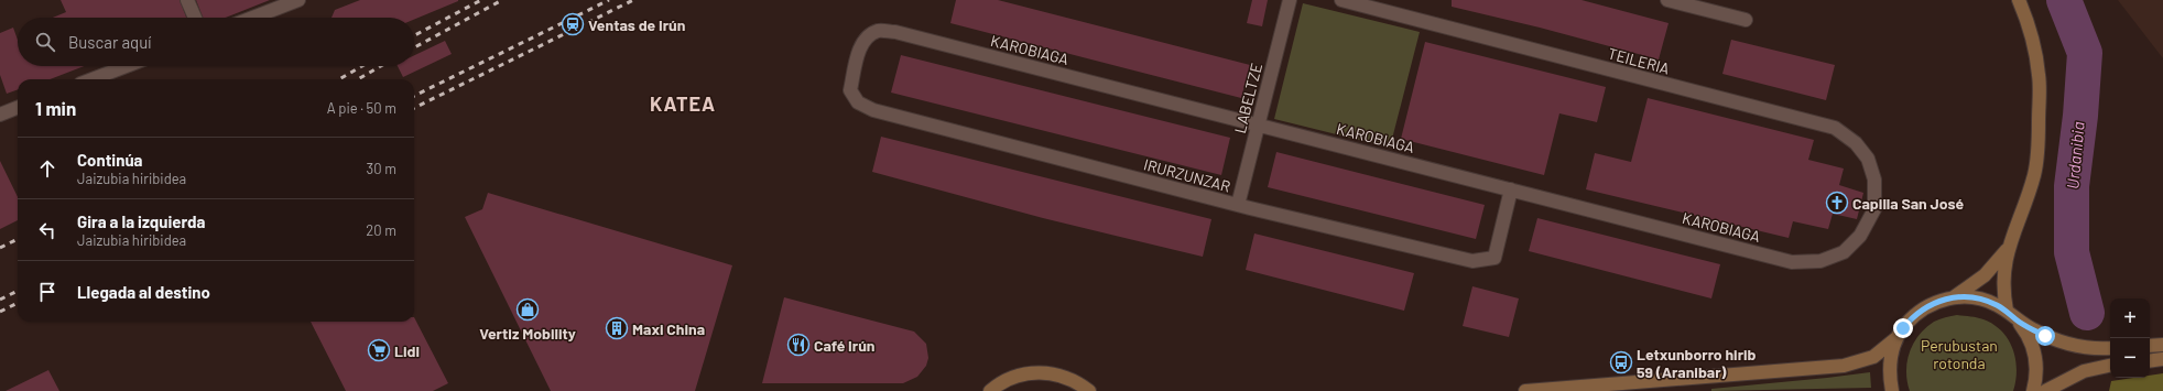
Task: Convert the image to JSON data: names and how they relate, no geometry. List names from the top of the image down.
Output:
{
  "streets": {
    "street": [
      "KAROBIAGA",
      "TEILERIA",
      "LABELTZE",
      "IRURZUNZAR"
    ]
  },
  "crossings": [
    ["KAROBIAGA", "TEILERIA"],
    ["KAROBIAGA", "LABELTZE"],
    ["KAROBIAGA", "IRURZUNZAR"],
    ["LABELTZE", "IRURZUNZAR"]
  ],
  "districts": ["KATEA"],
  "water": ["Urdanibia"],
  "parks": ["Perubustan rotonda"],
  "places": {
    "station": ["Ventas de Irún"],
    "church": ["Capilla San José"],
    "shop": ["Vertiz Mobility"],
    "building": ["Maxi China"],
    "restaurant": ["Café Irún"],
    "supermarket": ["Lidl"],
    "bus stop": ["Letxunborro hirib 59 (Aranibar)"]
  },
  "page": {
    "search": "Buscar aquí",
    "heading": ["1 min", "A pie · 50 m"],
    "list": [
      ["Continúa", "Jaizubia hiribidea", "30 m"],
      ["Gira a la izquierda", "Jaizubia hiribidea", "20 m"],
      "Llegada al destino"
    ],
    "map_buttons": ["+", "−"]
  }
}
